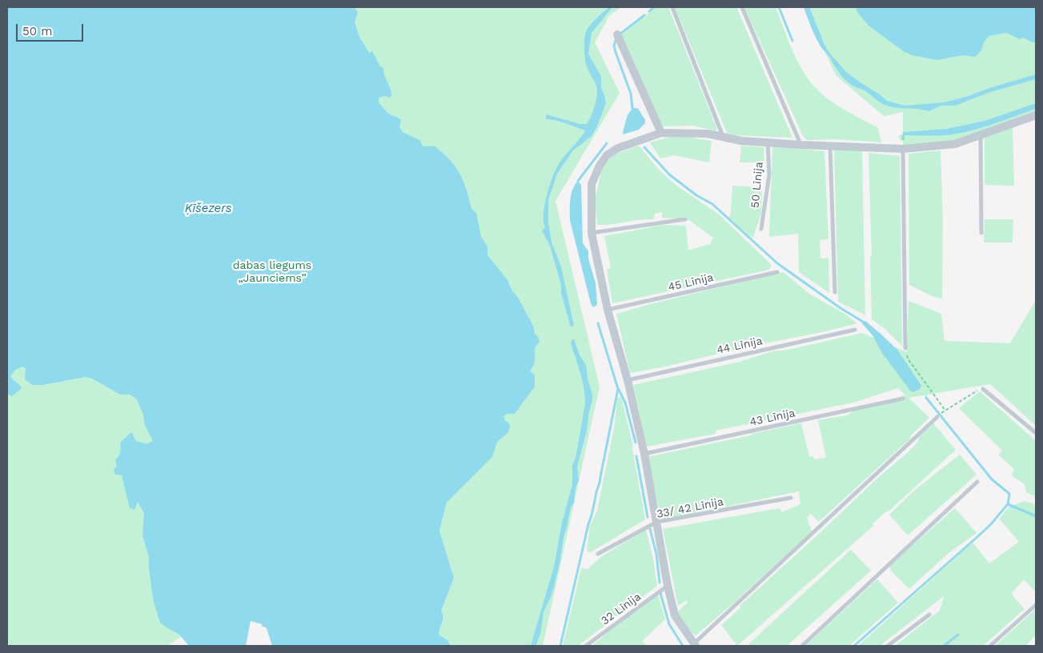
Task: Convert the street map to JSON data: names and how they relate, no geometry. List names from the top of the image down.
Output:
{
  "streets": {
    "lane": [
      "50 Līnija",
      "45 Līnija",
      "44 Līnija",
      "43 Līnija",
      "33/ 42 Līnija",
      "32 Līnija"
    ]
  },
  "water": ["Ķīšezers"],
  "parks": ["dabas liegums „Jaunciems”"],
  "scale_bar": "50 m"
}
